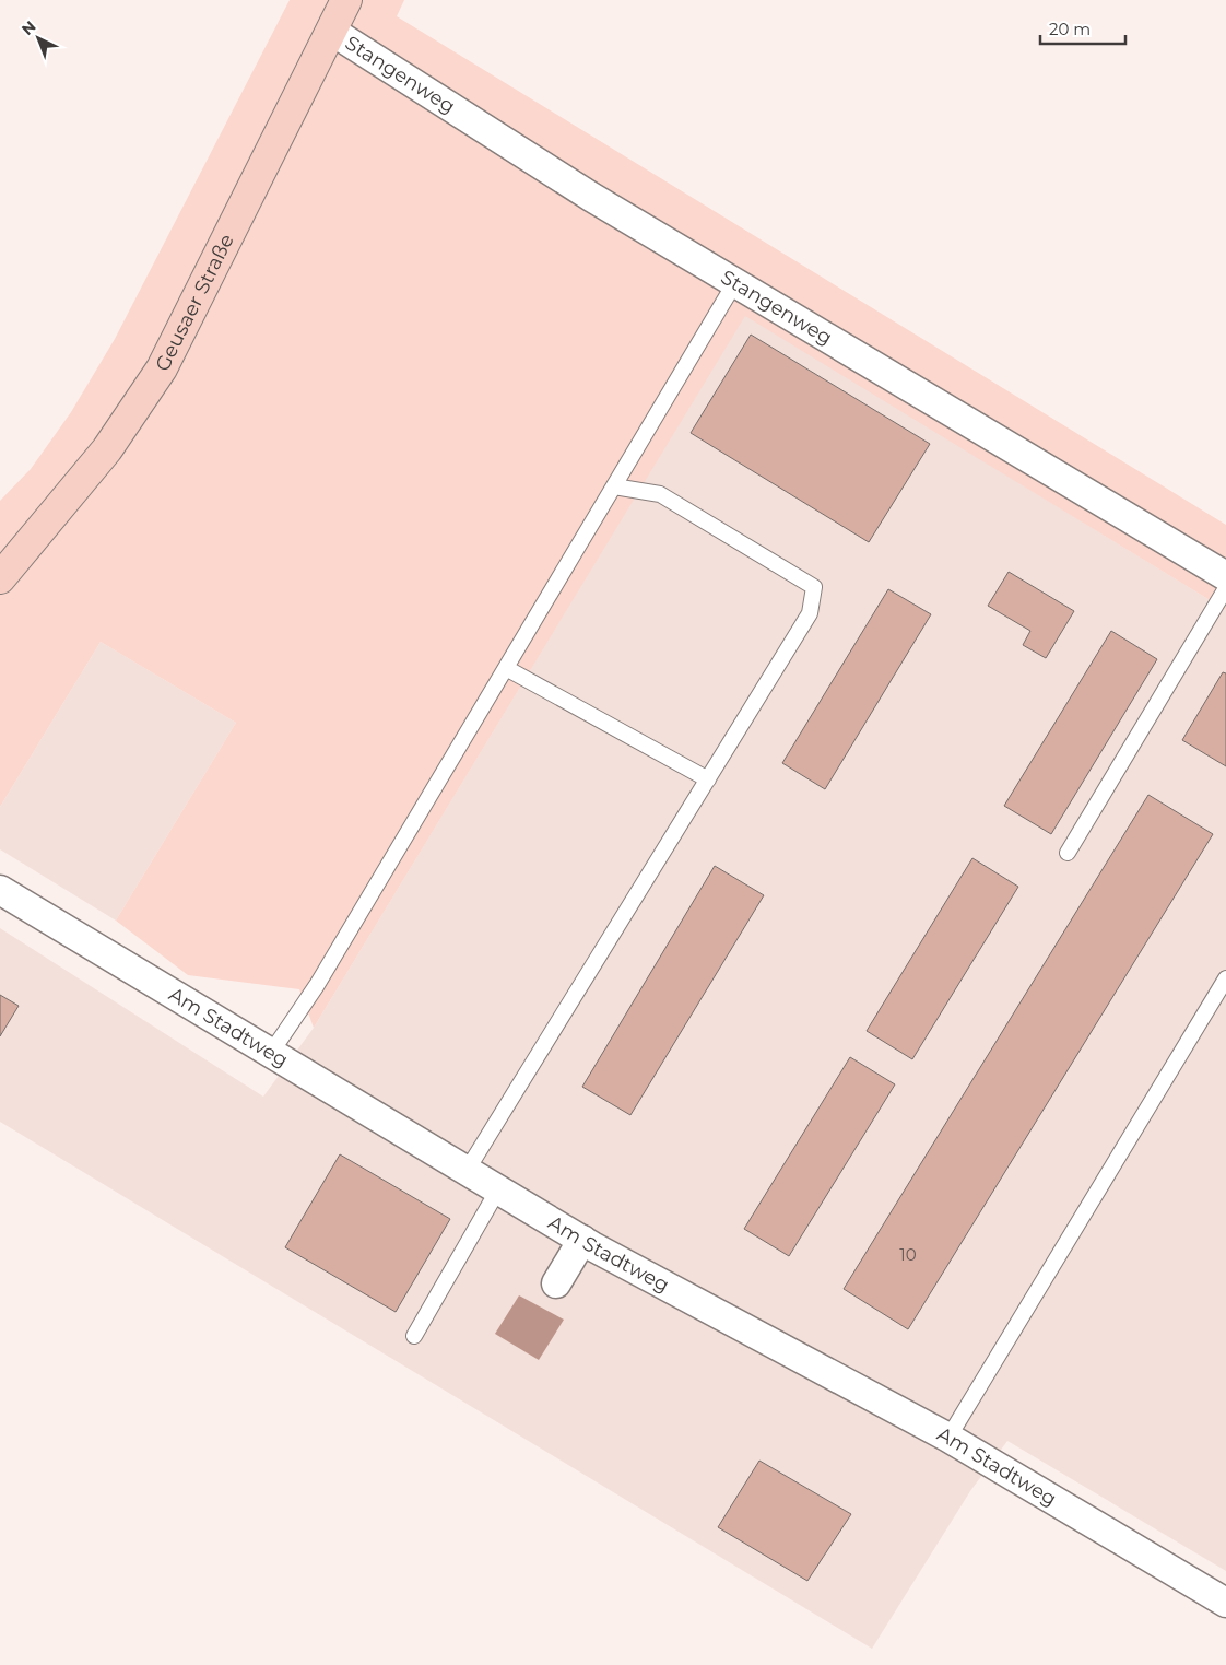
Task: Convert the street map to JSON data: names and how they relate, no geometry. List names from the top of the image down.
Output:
{
  "streets": {
    "street": ["Stangenweg", "Geusaer Straße", "Am Stadtweg"]
  },
  "crossings": [
    ["Stangenweg", "Geusaer Straße"]
  ],
  "house_numbers": ["10"],
  "scale_bar": "20 m",
  "north": "top left"
}
